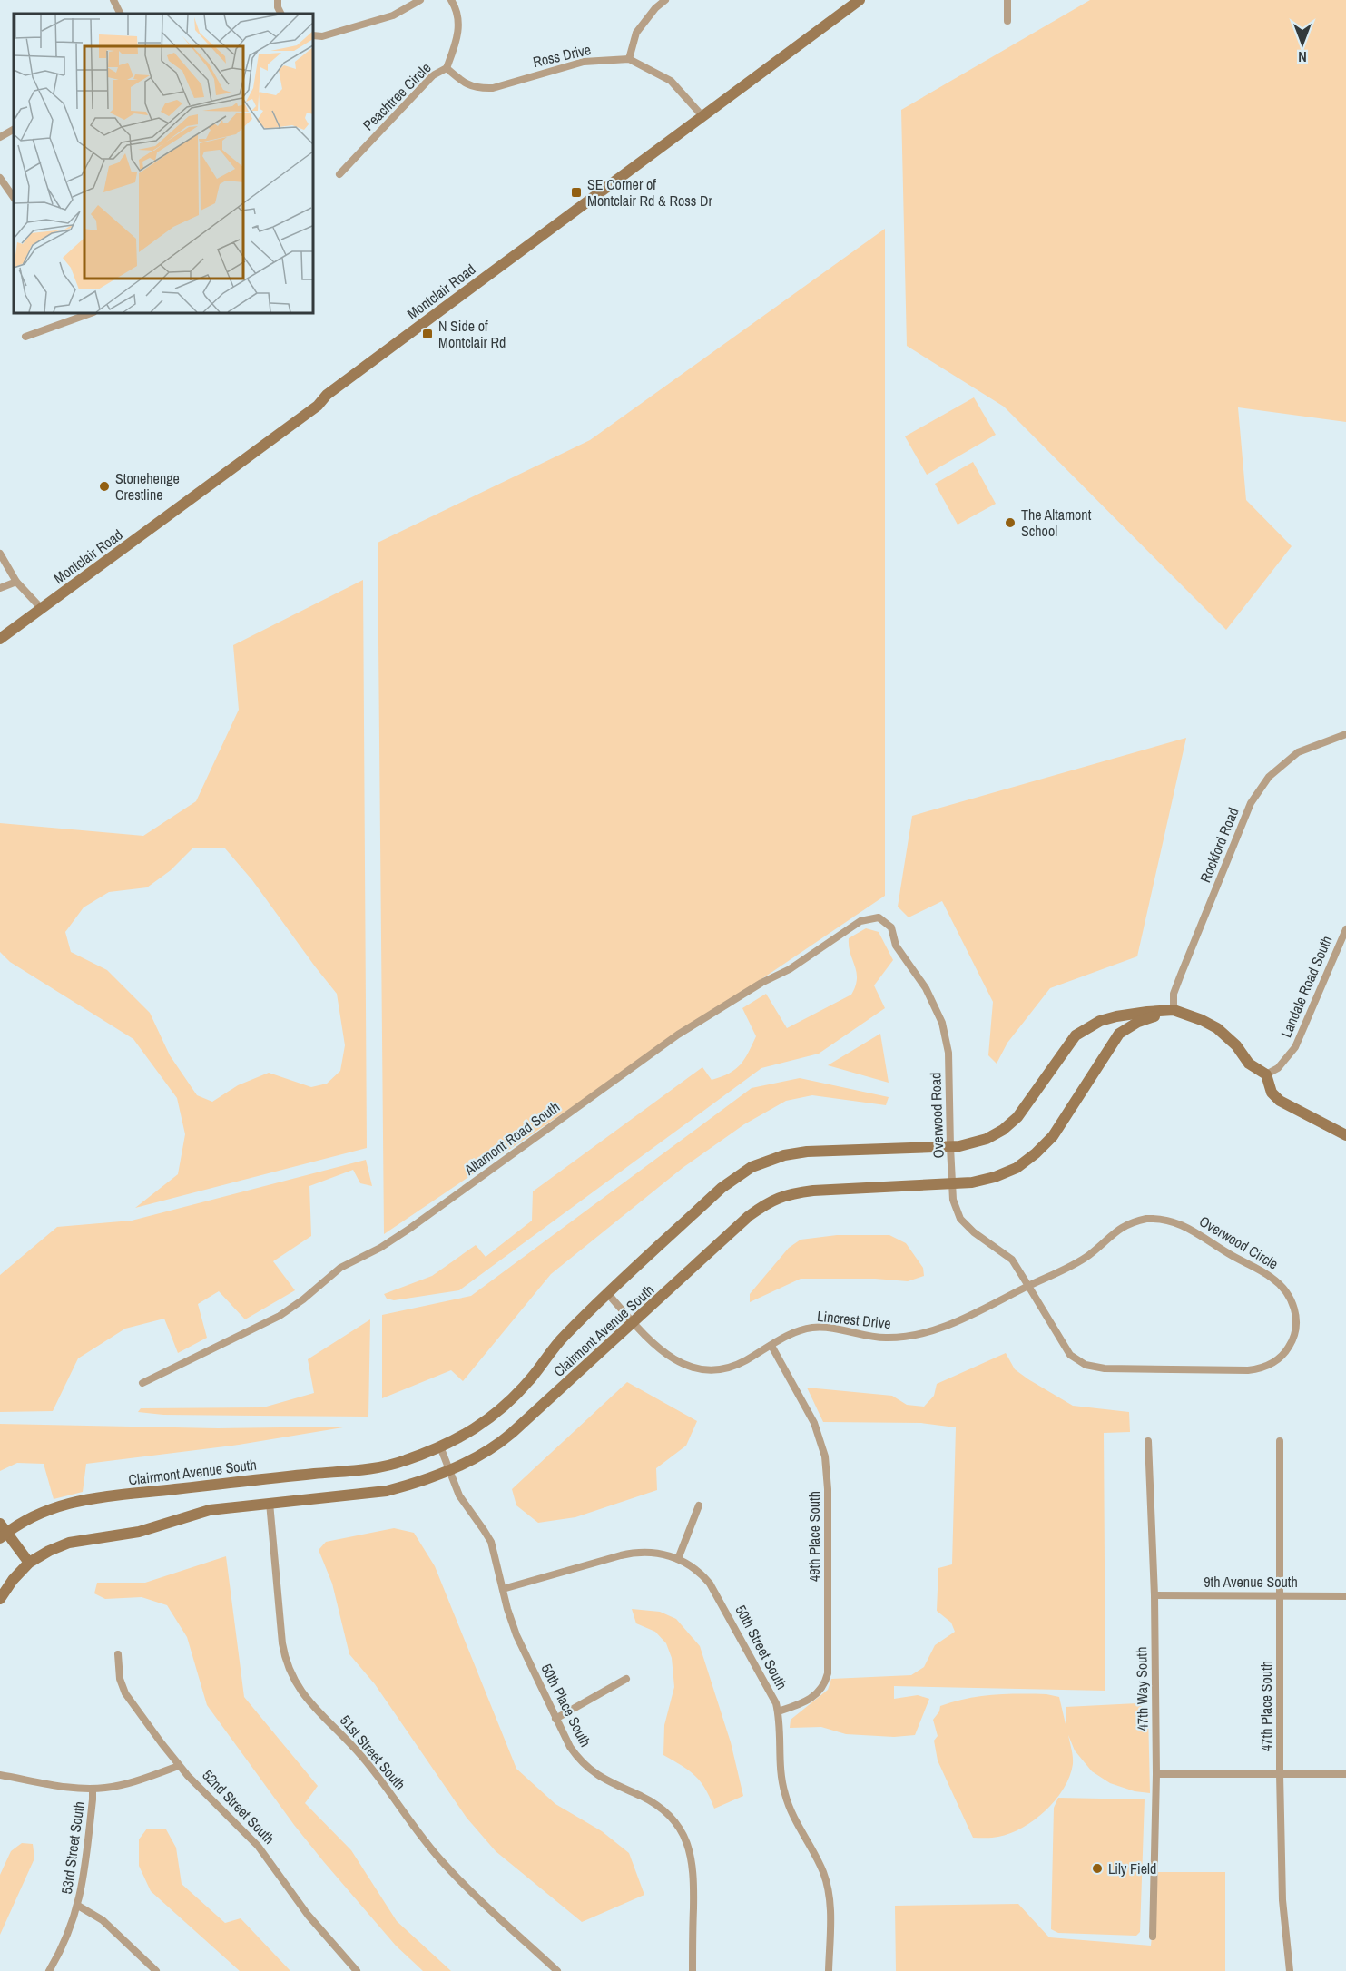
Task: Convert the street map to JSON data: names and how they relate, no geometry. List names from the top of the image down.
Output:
{
  "streets": {
    "street": [
      "Ross Drive",
      "Peachtree Circle",
      "Montclair Road",
      "Rockford Road",
      "Landale Road South",
      "Overwood Road",
      "Altamont Road South",
      "Overwood Circle",
      "Lincrest Drive",
      "Clairmont Avenue South",
      "49th Place South",
      "9th Avenue South",
      "50th Street South",
      "47th Way South",
      "50th Place South",
      "47th Place South",
      "51st Street South",
      "52nd Street South",
      "53rd Street South"
    ]
  },
  "crossings": [
    ["Ross Drive", "Peachtree Circle"],
    ["Rockford Road", "Clairmont Avenue South"],
    ["Landale Road South", "Clairmont Avenue South"],
    ["Overwood Road", "Altamont Road South"],
    ["Overwood Road", "Overwood Circle"],
    ["Overwood Road", "Lincrest Drive"],
    ["Overwood Road", "Clairmont Avenue South"],
    ["Overwood Circle", "Lincrest Drive"],
    ["Lincrest Drive", "Clairmont Avenue South"],
    ["Lincrest Drive", "49th Place South"],
    ["Clairmont Avenue South", "50th Place South"],
    ["Clairmont Avenue South", "51st Street South"],
    ["49th Place South", "50th Street South"],
    ["9th Avenue South", "47th Way South"],
    ["9th Avenue South", "47th Place South"],
    ["50th Street South", "50th Place South"]
  ],
  "places": {
    "transit": ["SE Corner of Montclair Rd & Ross Dr", "N Side of Montclair Rd"],
    "other": ["Stonehenge Crestline", "The Altamont School", "Lily Field"]
  },
  "north": "bottom"
}
